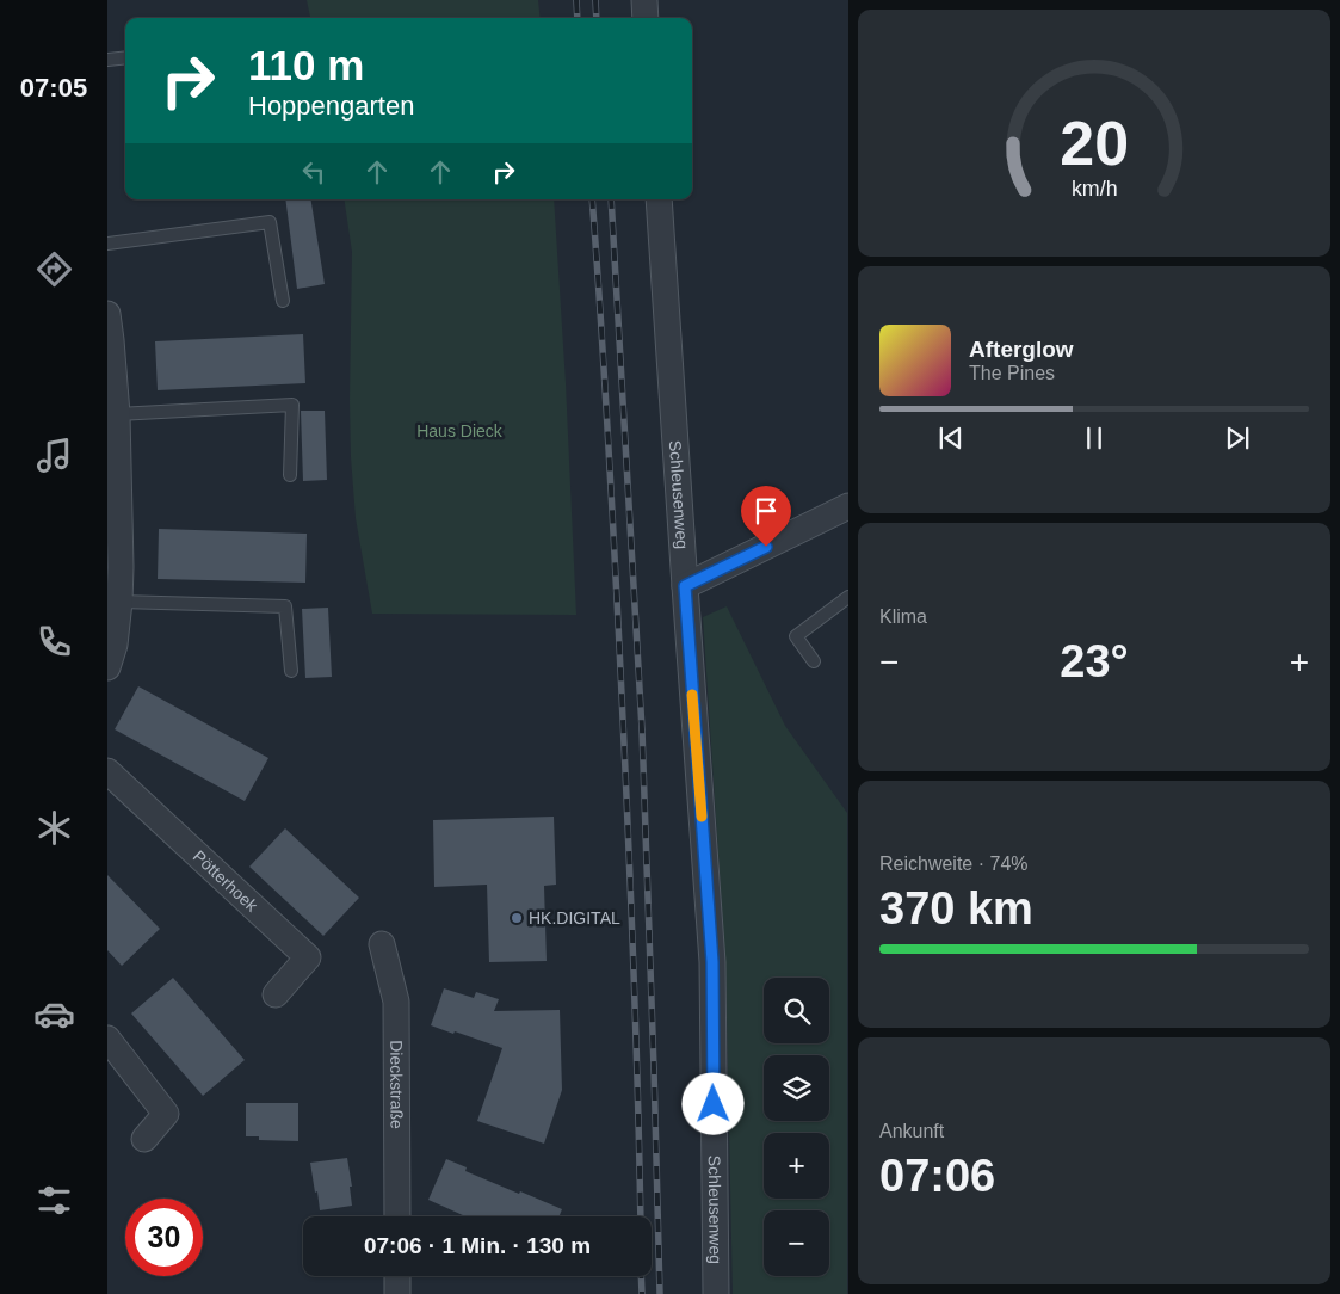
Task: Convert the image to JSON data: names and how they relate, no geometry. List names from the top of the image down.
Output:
{
  "streets": {
    "street": ["Schleusenweg", "Pötterhoek", "Dieckstraße"]
  },
  "parks": ["Haus Dieck"],
  "places": ["HK.DIGITAL"],
  "page": {
    "tabs": "07:05",
    "turn": ["110 m", "Hoppengarten"],
    "song": ["Afterglow", "The Pines"],
    "tile": [
      "Klima",
      ["Reichweite · 74%", "370 km"],
      ["Ankunft", "07:06"]
    ],
    "heat": ["−", "23°", "+"],
    "map_buttons": ["+", "−"],
    "limit": "30",
    "trip": "07:06 · 1 Min. · 130 m",
    "gauge": ["20", "km/h"]
  }
}
